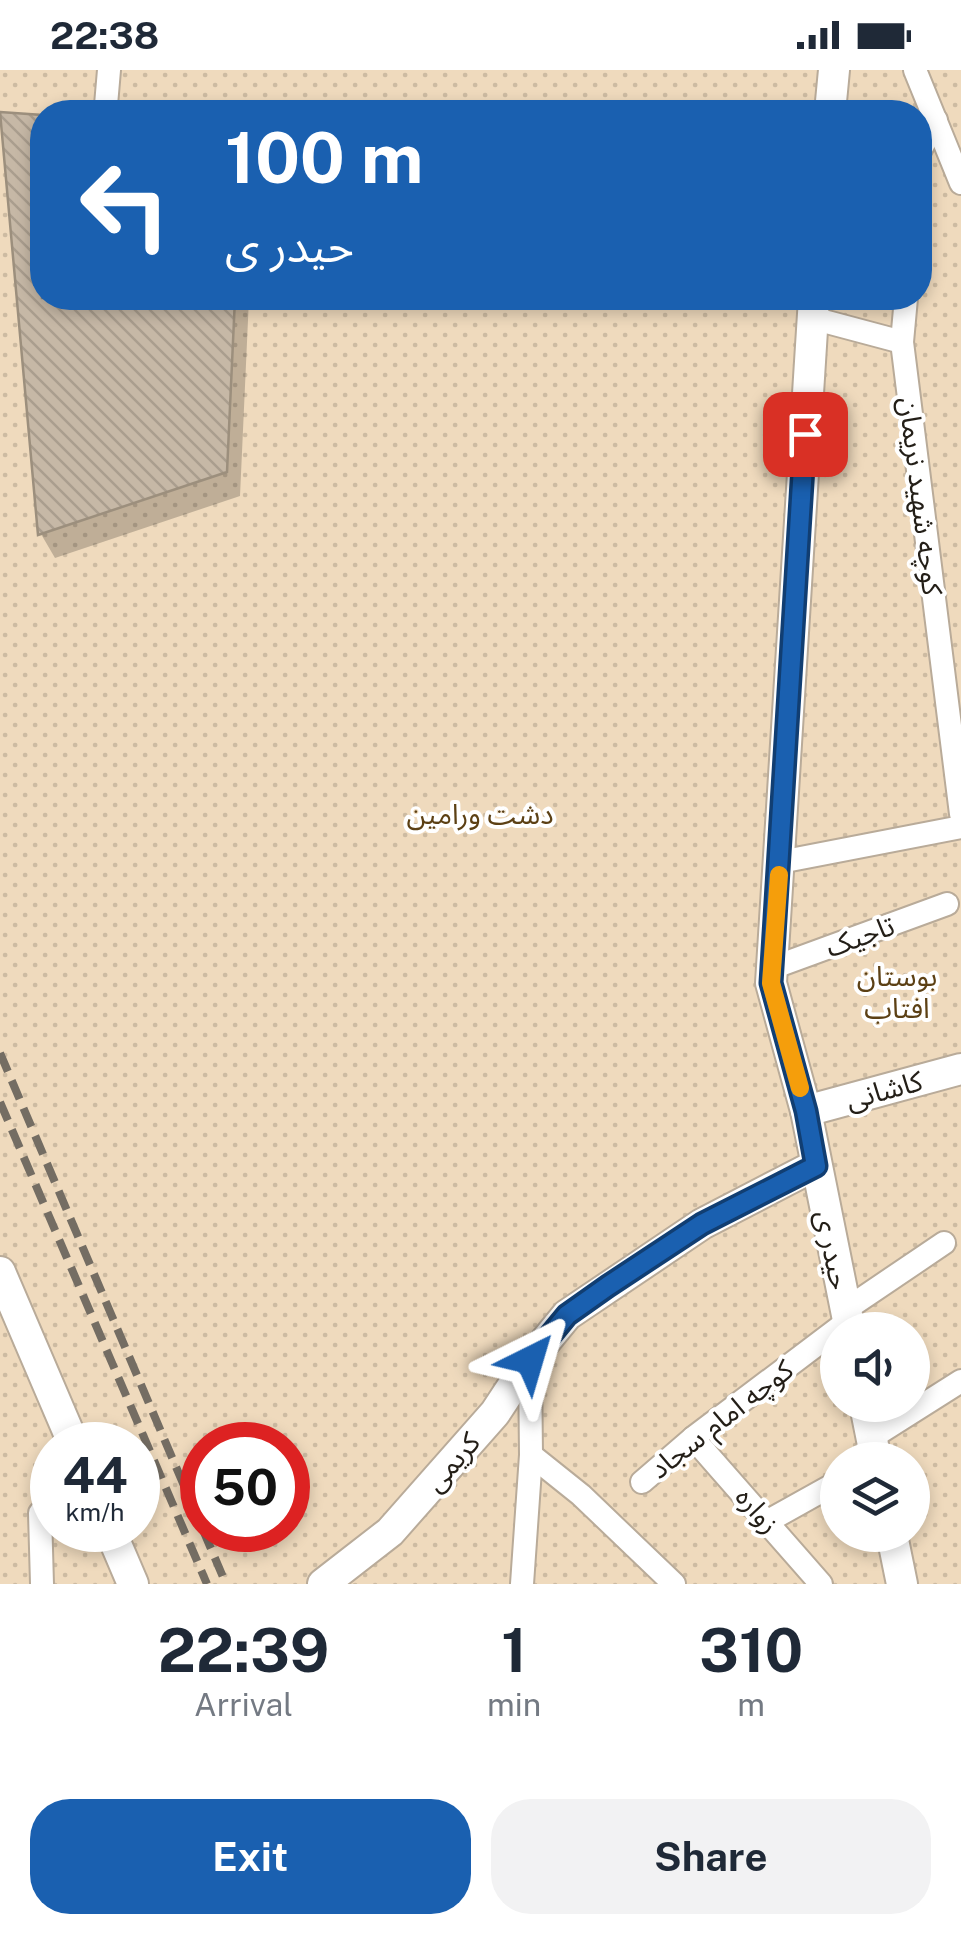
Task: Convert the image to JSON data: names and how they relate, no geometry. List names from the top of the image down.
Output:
{
  "streets": {
    "main road": ["کاشانی", "حیدر ی", "کریمی"],
    "street": [
      "کوچه شهید نریمان",
      "تاجیک",
      "کوچه امام سجاد",
      "زواره"
    ]
  },
  "crossings": [
    ["تاجیک", "حیدر ی"],
    ["کاشانی", "حیدر ی"],
    ["حیدر ی", "کریمی"],
    ["کوچه امام سجاد", "زواره"]
  ],
  "parks": ["دشت ورامین", "بوستان افتاب"],
  "page": {
    "status": "22:38",
    "turn": ["100 m", "حیدر ی"],
    "speed": "44 km/h",
    "limit": "50",
    "eta": [
      "22:39",
      "Arrival",
      "1",
      "min",
      "310",
      "m"
    ],
    "buttons": ["Exit", "Share"]
  }
}
